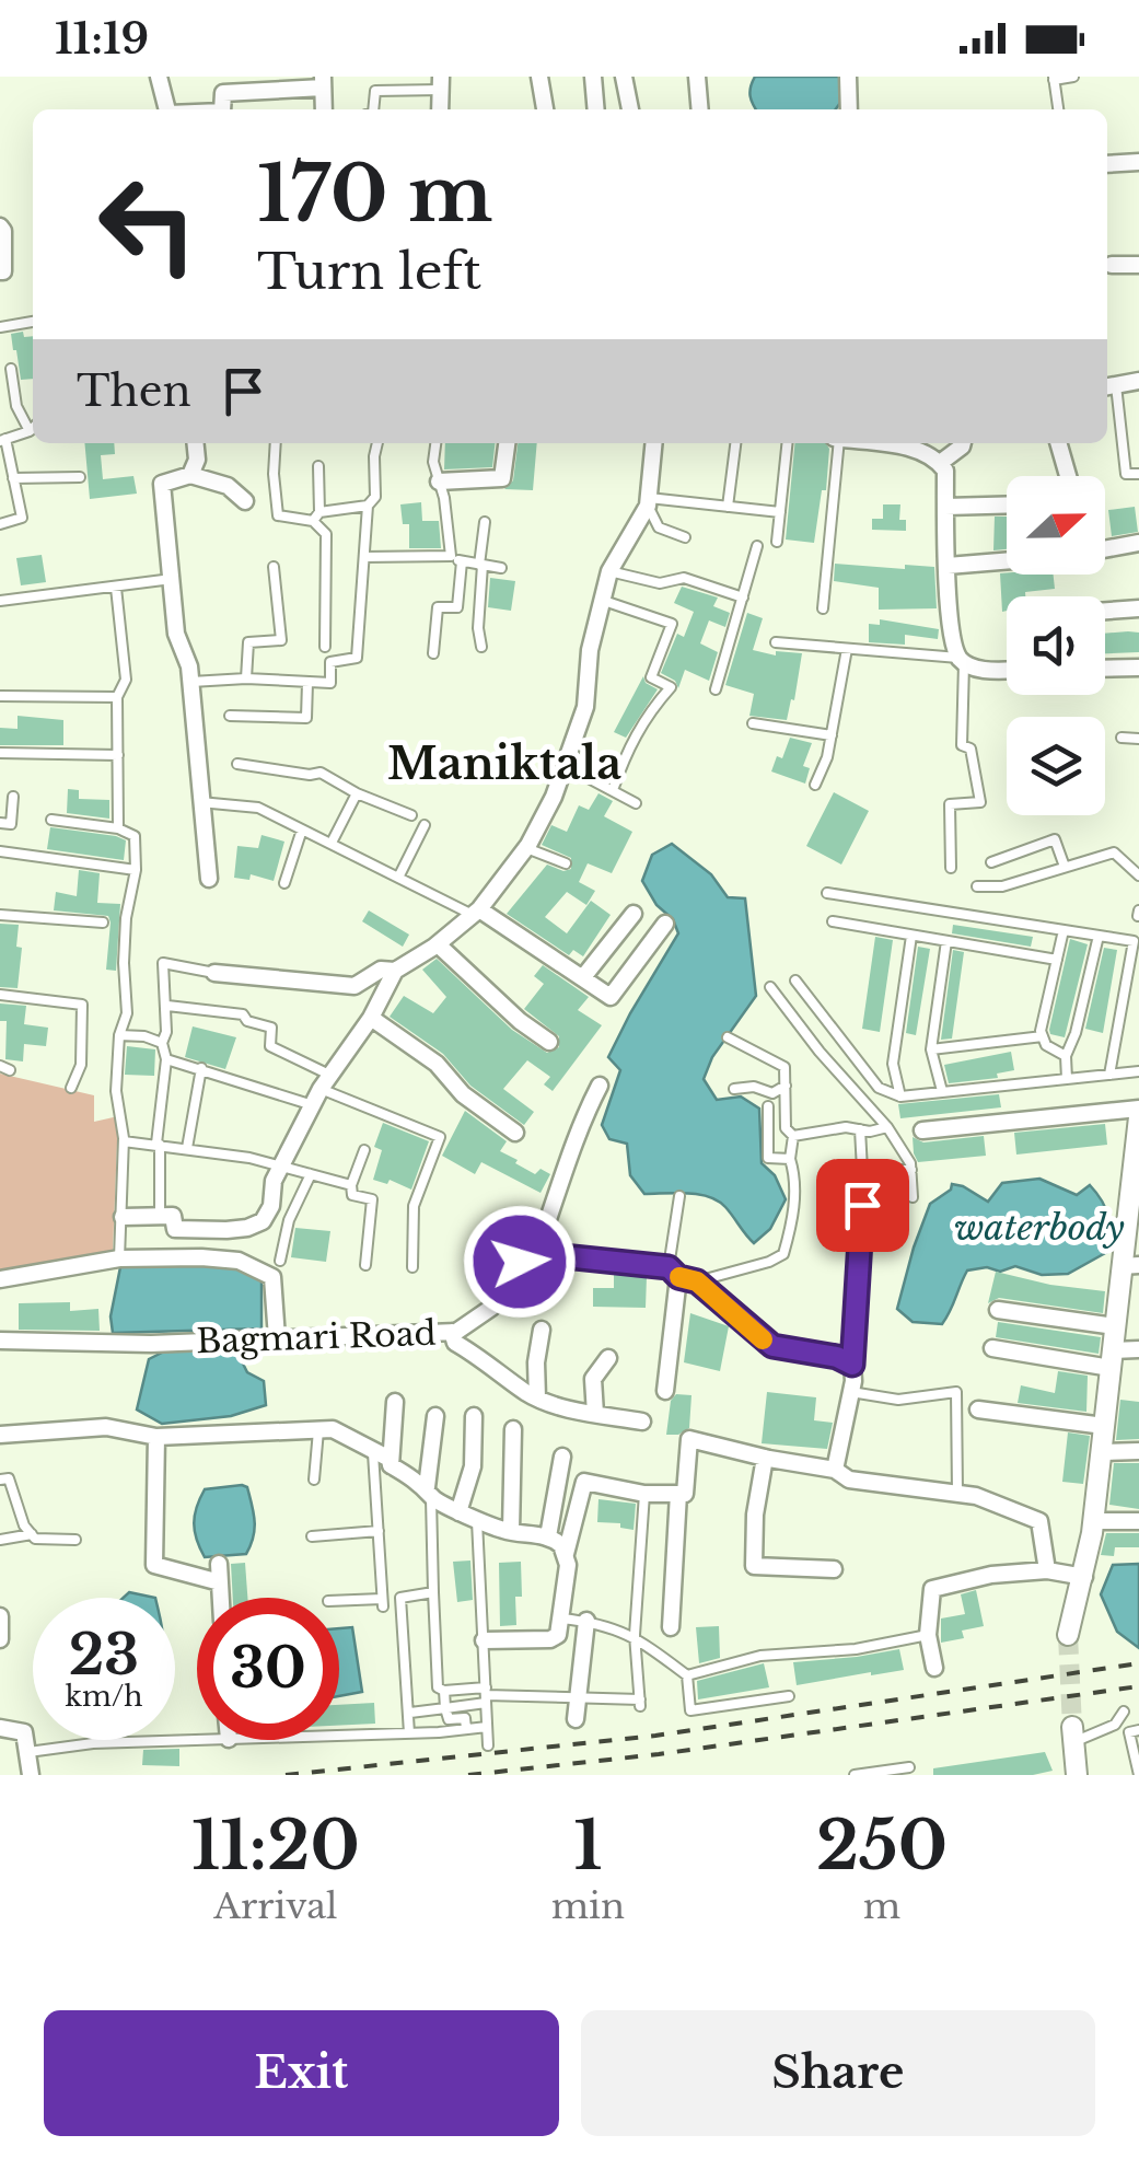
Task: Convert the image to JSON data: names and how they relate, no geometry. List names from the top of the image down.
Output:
{
  "streets": {
    "street": ["Bagmari Road"]
  },
  "districts": ["Maniktala"],
  "water": ["waterbody"],
  "north": "right",
  "page": {
    "status": "11:19",
    "turn": ["170 m", "Turn left"],
    "then": "Then",
    "speed": "23 km/h",
    "limit": "30",
    "eta": [
      "11:20",
      "Arrival",
      "1",
      "min",
      "250",
      "m"
    ],
    "buttons": ["Exit", "Share"]
  }
}
